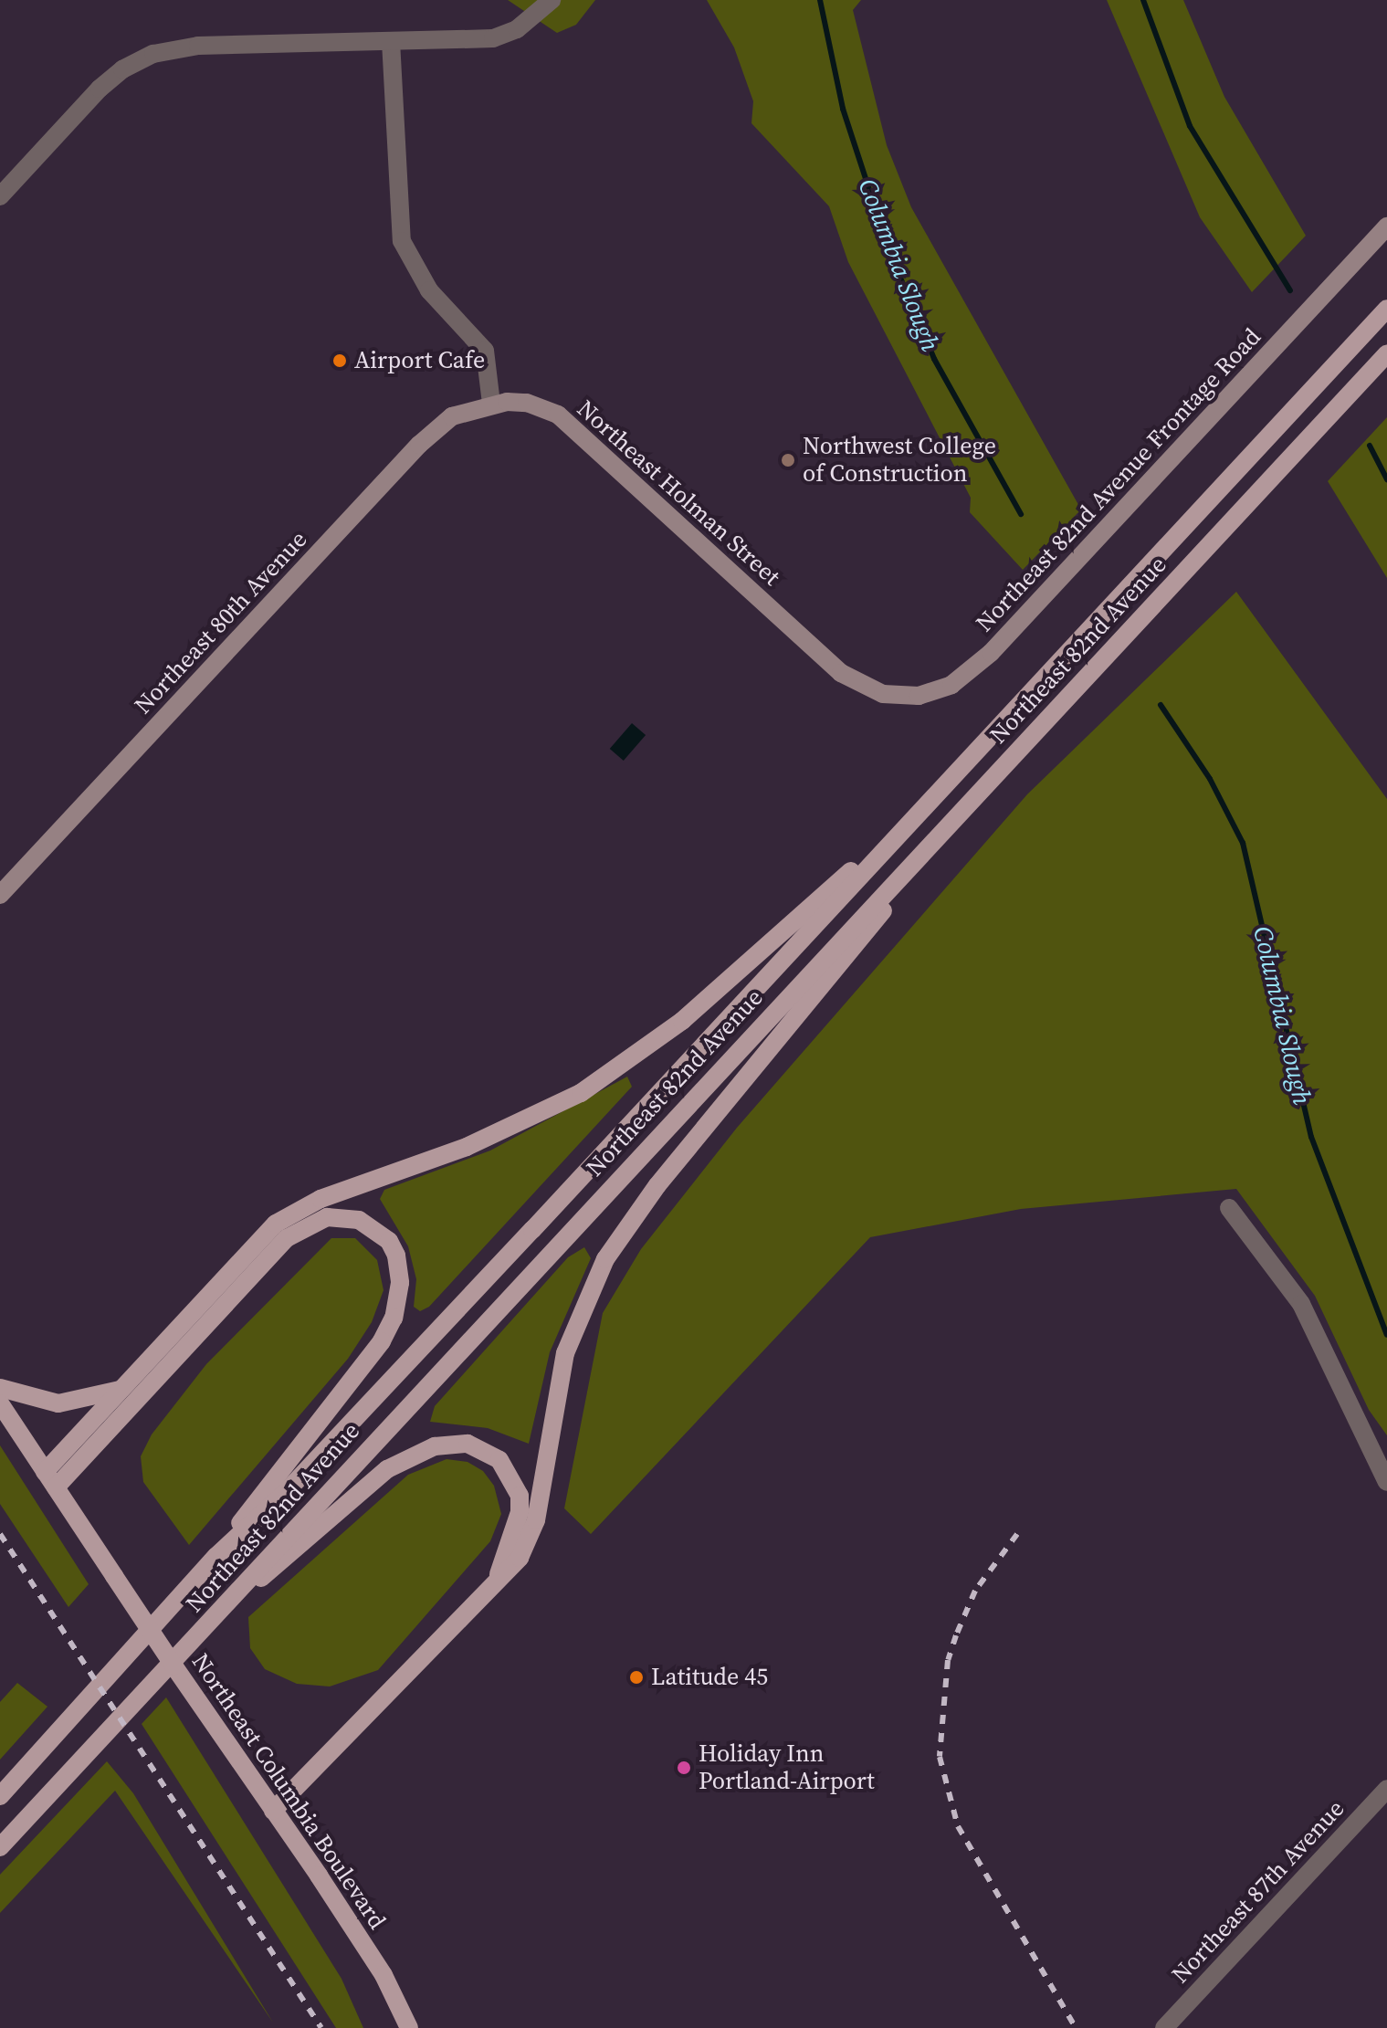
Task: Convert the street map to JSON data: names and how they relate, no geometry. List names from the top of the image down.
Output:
{
  "streets": {
    "main road": ["Northeast 82nd Avenue", "Northeast Columbia Boulevard"],
    "street": [
      "Northeast 82nd Avenue Frontage Road",
      "Northeast Holman Street",
      "Northeast 80th Avenue",
      "Northeast 87th Avenue"
    ]
  },
  "crossings": [
    ["Northeast 82nd Avenue Frontage Road", "Northeast Holman Street"],
    ["Northeast Holman Street", "Northeast 80th Avenue"]
  ],
  "water": ["Columbia Slough"],
  "places": [
    "Airport Cafe",
    "Northwest College of Construction",
    "Latitude 45",
    "Holiday Inn Portland-Airport"
  ]
}
